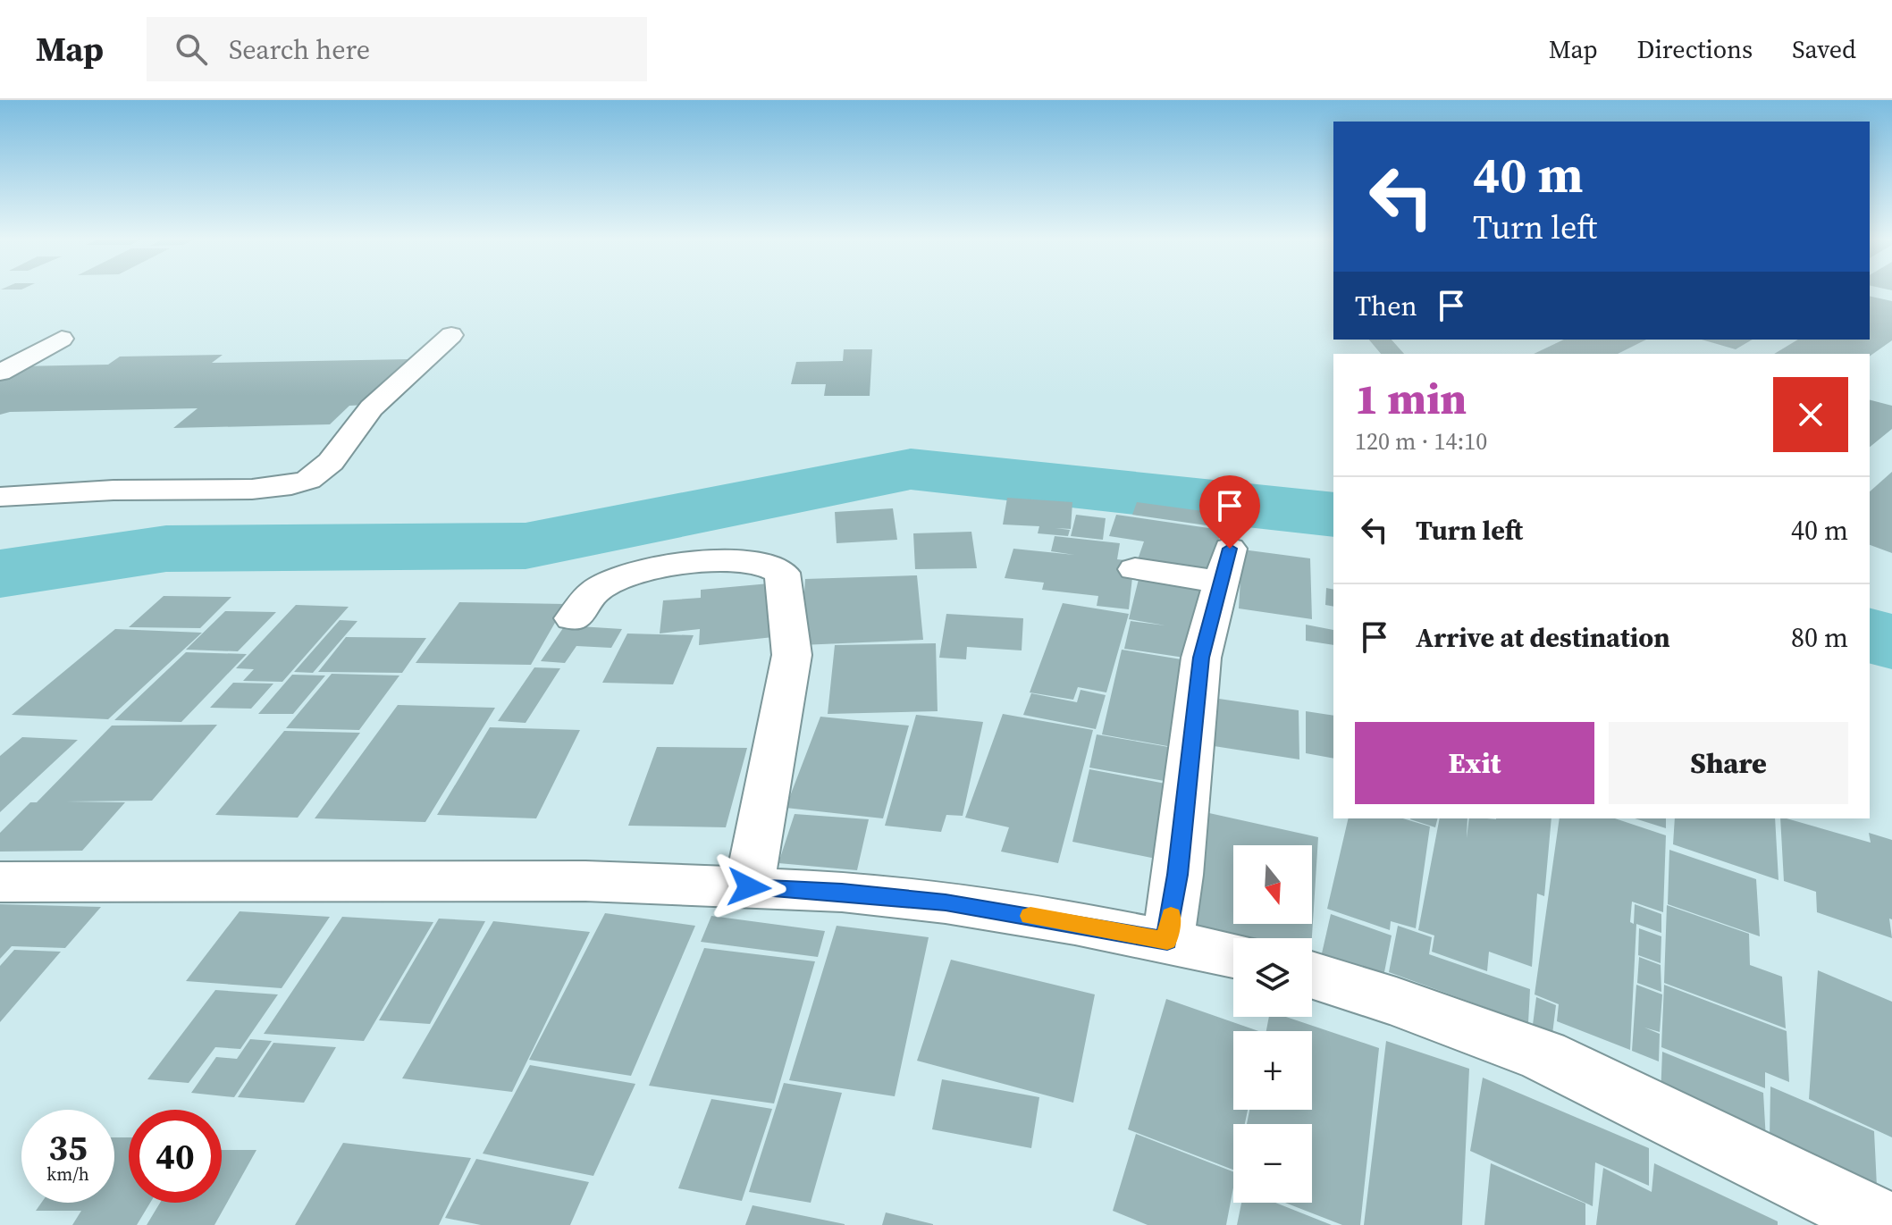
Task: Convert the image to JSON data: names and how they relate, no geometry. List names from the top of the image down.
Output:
{
  "north": "bottom",
  "page": {
    "header": "Map",
    "search": "Search here",
    "nav": ["Map", "Directions", "Saved"],
    "turn": ["40 m", "Turn left"],
    "then": "Then",
    "heading": ["1 min", "120 m · 14:10"],
    "list": [
      {
        "name": "Turn left",
        "value": "40 m"
      },
      {
        "name": "Arrive at destination",
        "value": "80 m"
      }
    ],
    "buttons": ["Exit", "Share"],
    "map_buttons": ["+", "−"],
    "speed": "35 km/h",
    "limit": "40"
  }
}
